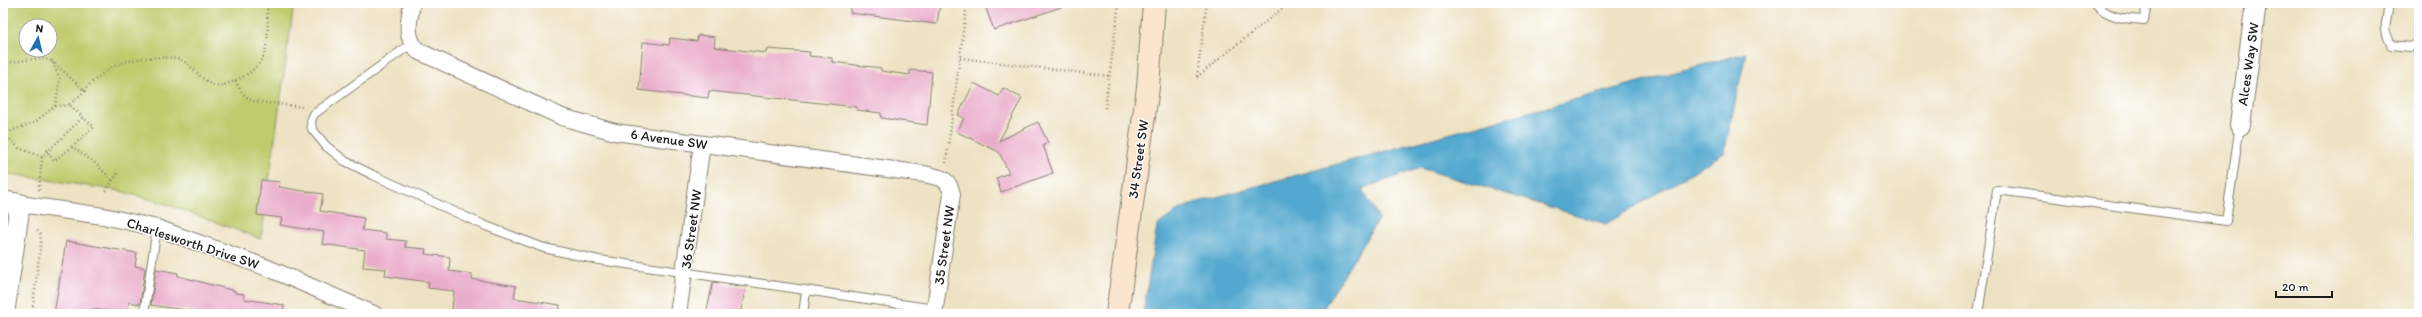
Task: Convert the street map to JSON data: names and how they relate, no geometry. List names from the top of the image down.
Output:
{
  "streets": {
    "main road": ["34 Street SW"],
    "street": [
      "Alces Way SW",
      "6 Avenue SW",
      "36 Street NW",
      "Charlesworth Drive SW",
      "35 Street NW"
    ]
  },
  "crossings": [
    ["6 Avenue SW", "36 Street NW"],
    ["6 Avenue SW", "35 Street NW"]
  ],
  "scale_bar": "20 m",
  "north": "top"
}
